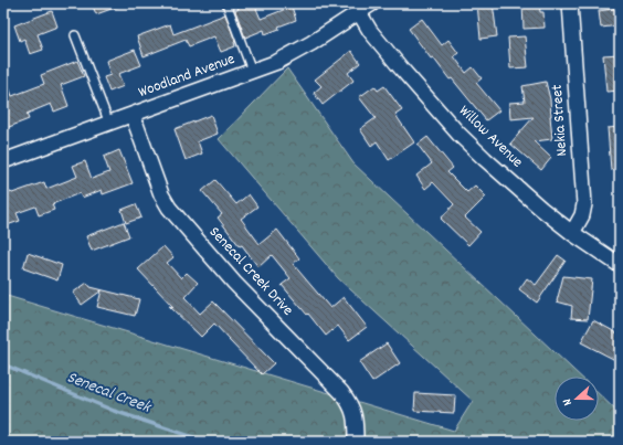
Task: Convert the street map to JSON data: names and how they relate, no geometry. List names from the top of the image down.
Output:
{
  "streets": {
    "street": [
      "Woodland Avenue",
      "Nekia Street",
      "Willow Avenue",
      "Senecal Creek Drive"
    ]
  },
  "crossings": [
    ["Woodland Avenue", "Willow Avenue"],
    ["Woodland Avenue", "Senecal Creek Drive"],
    ["Nekia Street", "Willow Avenue"]
  ],
  "water": ["Senecal Creek"],
  "north": "left"
}
